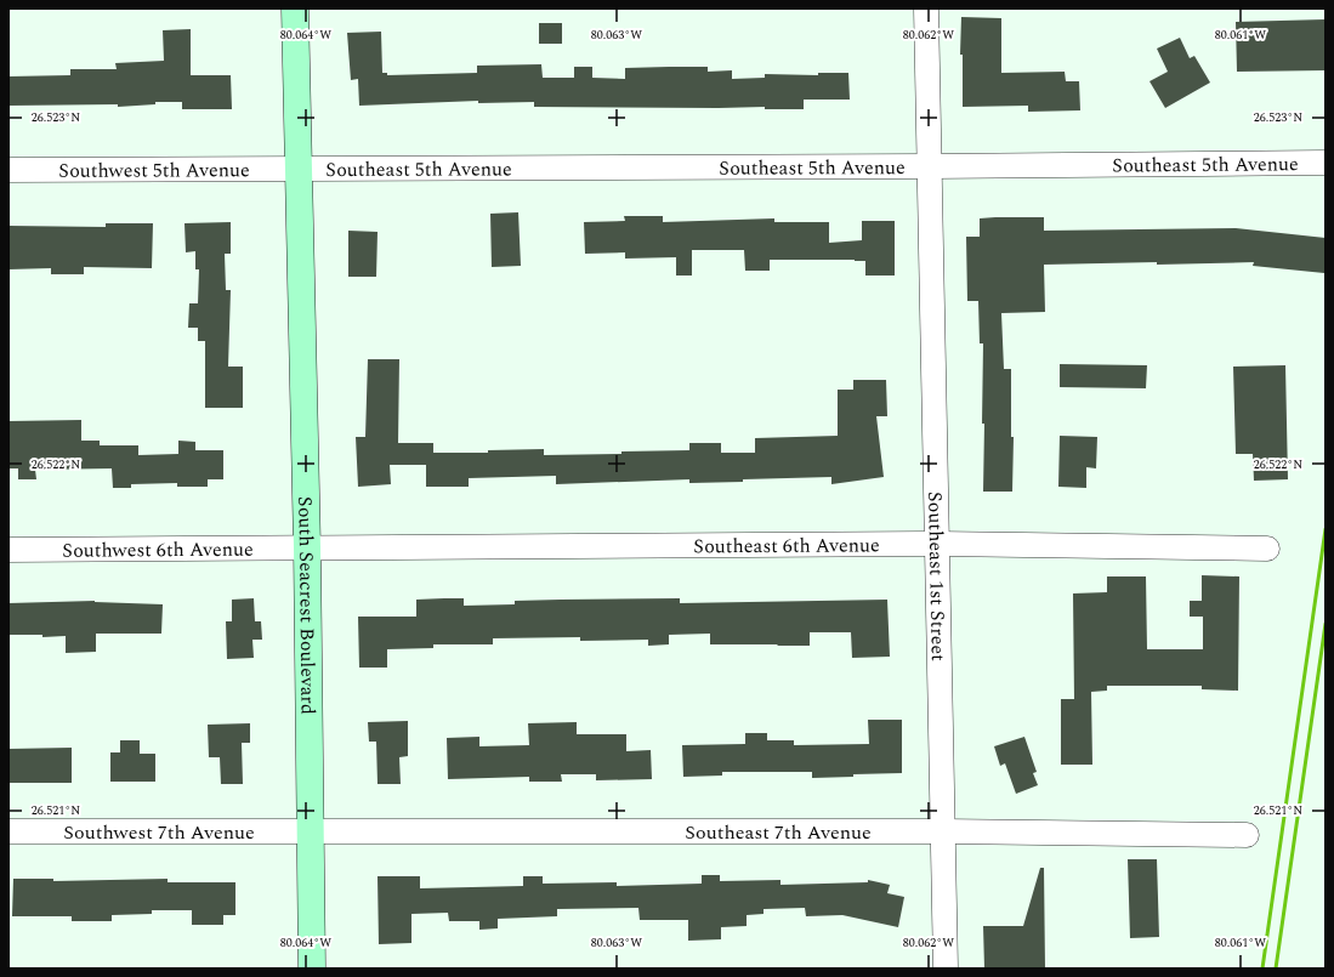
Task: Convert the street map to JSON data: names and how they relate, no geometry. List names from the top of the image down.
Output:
{
  "streets": {
    "street": [
      "Southeast 5th Avenue",
      "Southwest 5th Avenue",
      "Southeast 6th Avenue",
      "Southwest 6th Avenue",
      "Southeast 1st Street",
      "South Seacrest Boulevard",
      "Southwest 7th Avenue",
      "Southeast 7th Avenue"
    ]
  },
  "crossings": [
    ["Southeast 5th Avenue", "Southwest 5th Avenue"],
    ["Southeast 5th Avenue", "Southeast 1st Street"],
    ["Southeast 5th Avenue", "South Seacrest Boulevard"],
    ["Southwest 5th Avenue", "South Seacrest Boulevard"],
    ["Southeast 6th Avenue", "Southwest 6th Avenue"],
    ["Southeast 6th Avenue", "Southeast 1st Street"],
    ["Southeast 6th Avenue", "South Seacrest Boulevard"],
    ["Southwest 6th Avenue", "South Seacrest Boulevard"],
    ["Southeast 1st Street", "Southeast 7th Avenue"],
    ["South Seacrest Boulevard", "Southwest 7th Avenue"],
    ["South Seacrest Boulevard", "Southeast 7th Avenue"],
    ["Southwest 7th Avenue", "Southeast 7th Avenue"]
  ],
  "coordinates": [
    "80.064°W",
    "80.063°W",
    "80.062°W",
    "80.061°W",
    "26.523°N",
    "26.522°N",
    "26.521°N"
  ]
}
